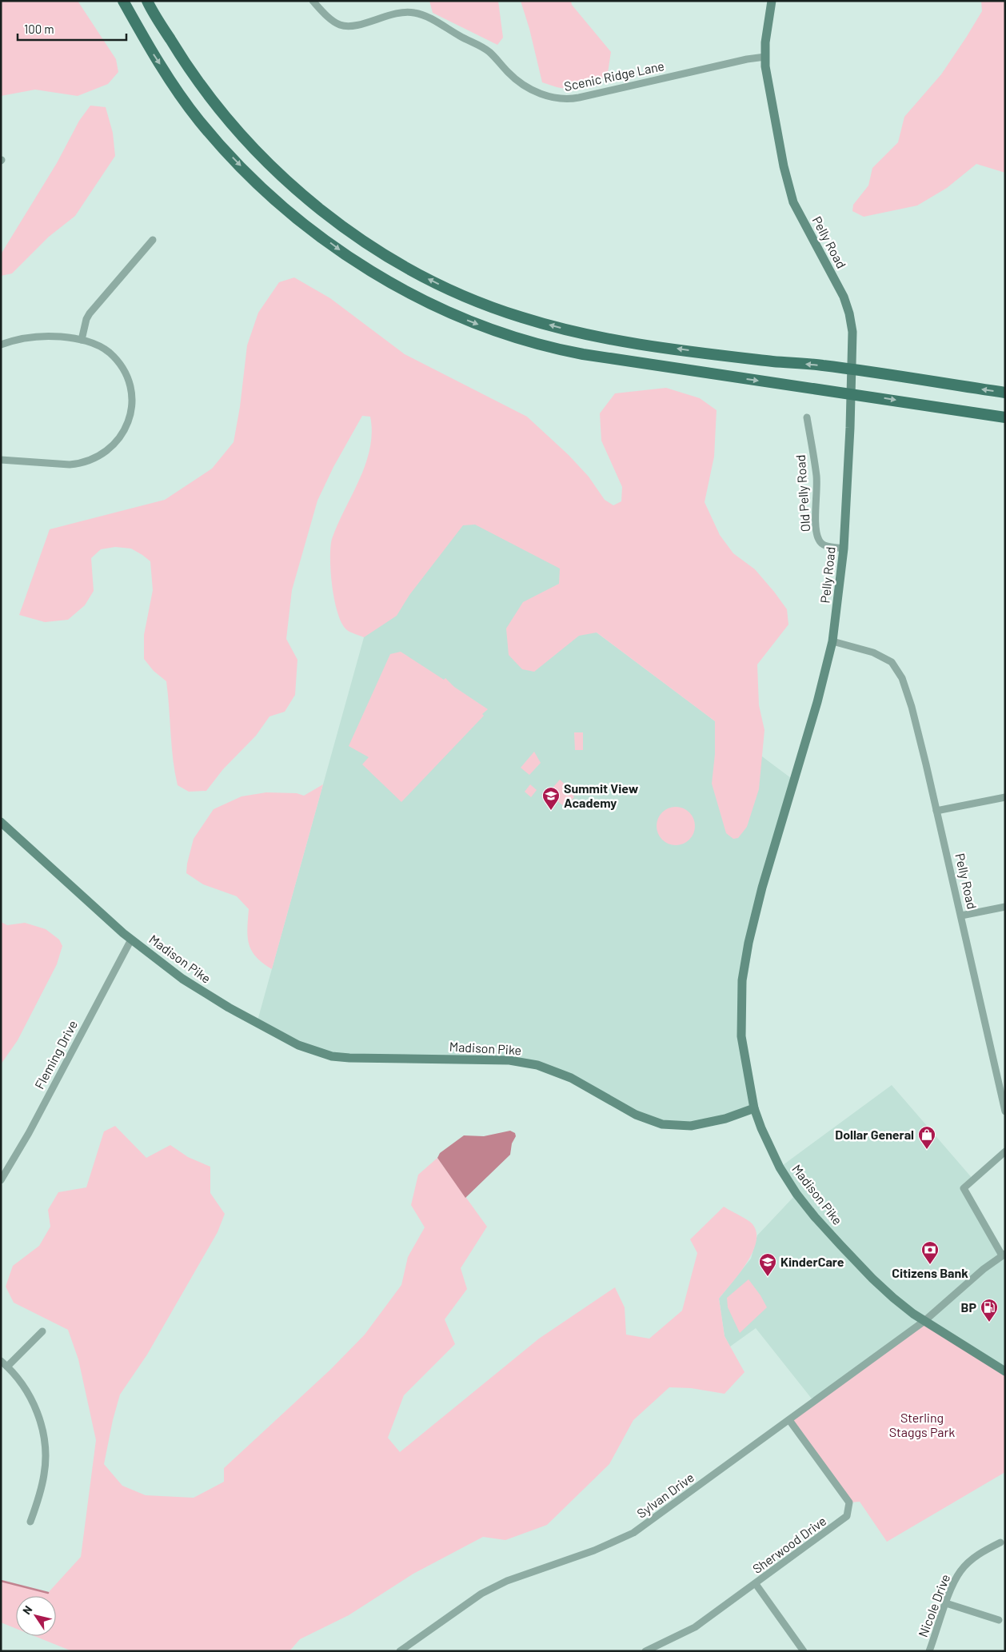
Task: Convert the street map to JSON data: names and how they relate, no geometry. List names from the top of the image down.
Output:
{
  "streets": {
    "street": [
      "Scenic Ridge Lane",
      "Pelly Road",
      "Old Pelly Road",
      "Madison Pike",
      "Fleming Drive",
      "Sylvan Drive",
      "Sherwood Drive",
      "Nicole Drive"
    ]
  },
  "crossings": [
    ["Scenic Ridge Lane", "Pelly Road"],
    ["Pelly Road", "Old Pelly Road"],
    ["Madison Pike", "Fleming Drive"],
    ["Madison Pike", "Sylvan Drive"],
    ["Sylvan Drive", "Sherwood Drive"]
  ],
  "parks": ["Sterling Staggs Park"],
  "places": {
    "school or university": ["Summit View Academy", "KinderCare"],
    "shop": ["Dollar General"],
    "bank": ["Citizens Bank"],
    "fuel station": ["BP"]
  },
  "scale_bar": "100 m",
  "north": "top left"
}
